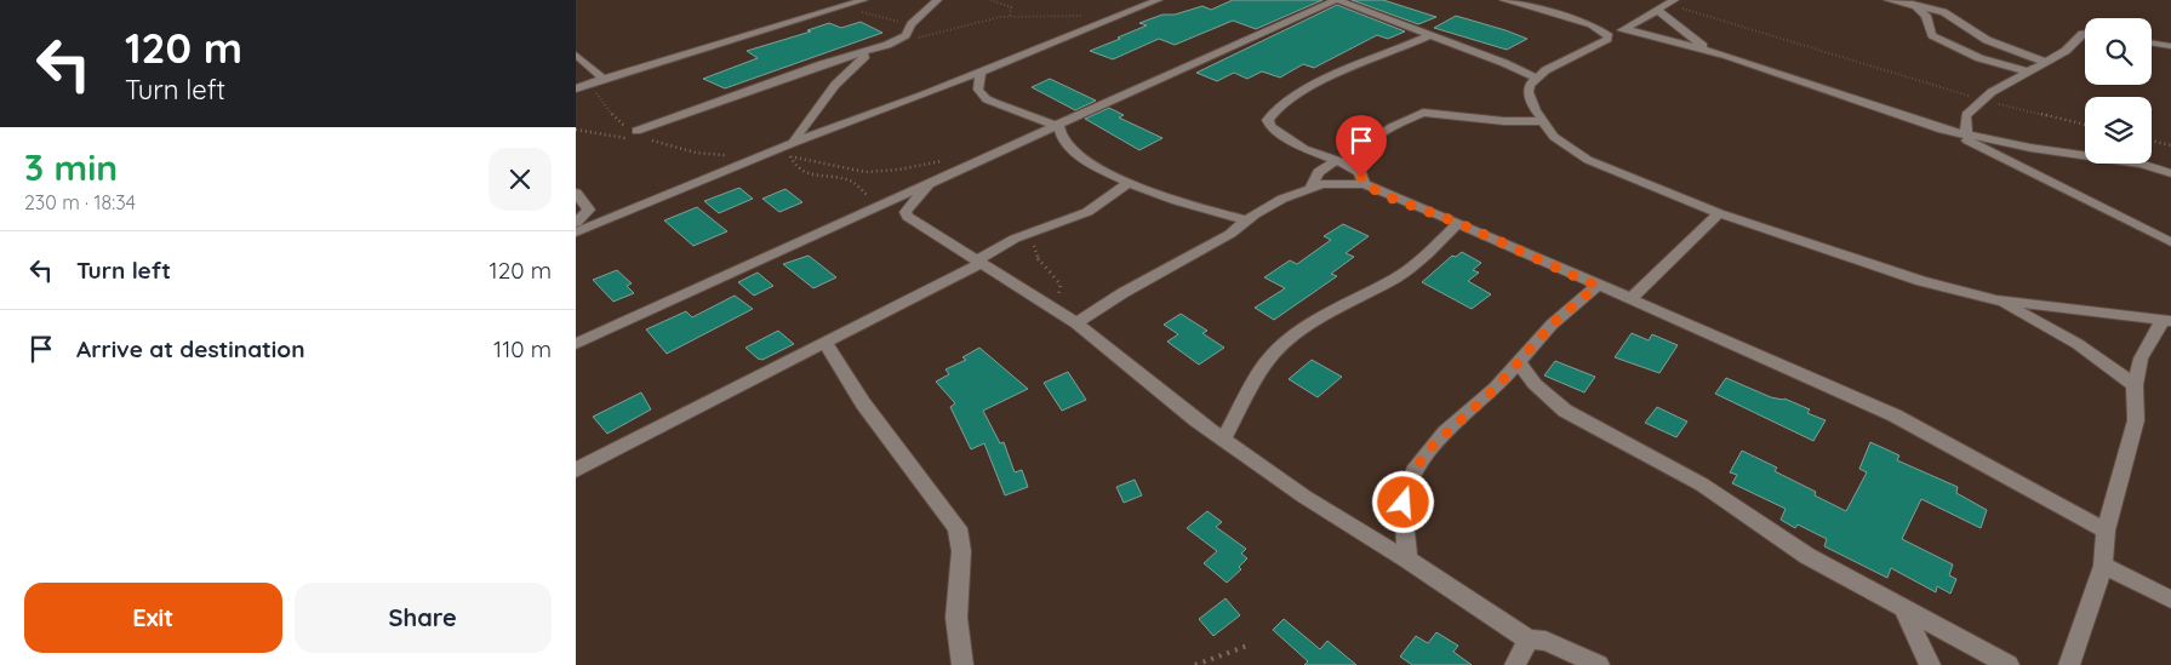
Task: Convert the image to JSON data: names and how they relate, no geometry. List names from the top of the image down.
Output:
{
  "page": {
    "turn": ["120 m", "Turn left"],
    "heading": ["3 min", "230 m · 18:34"],
    "list": [
      {
        "name": "Turn left",
        "value": "120 m"
      },
      {
        "name": "Arrive at destination",
        "value": "110 m"
      }
    ],
    "buttons": ["Exit", "Share"]
  }
}
